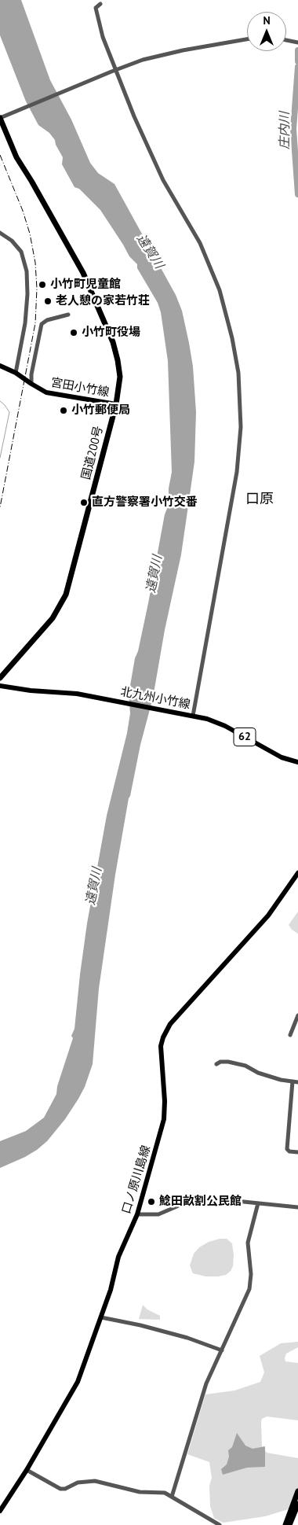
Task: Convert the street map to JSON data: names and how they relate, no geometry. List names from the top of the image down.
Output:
{
  "streets": {
    "highway": ["国道200号"],
    "main road": [
      "宮田小竹線",
      "北九州小竹線",
      "62",
      "口ノ原川島線"
    ]
  },
  "crossings": [
    ["宮田小竹線", "国道200号"]
  ],
  "districts": ["口原"],
  "water": ["庄内川", "遠賀川"],
  "places": [
    "小竹町児童館",
    "老人憩の家若竹荘",
    "小竹町役場",
    "小竹郵便局",
    "直方警察署小竹交番",
    "鯰田畝割公民館"
  ],
  "north": "top"
}
